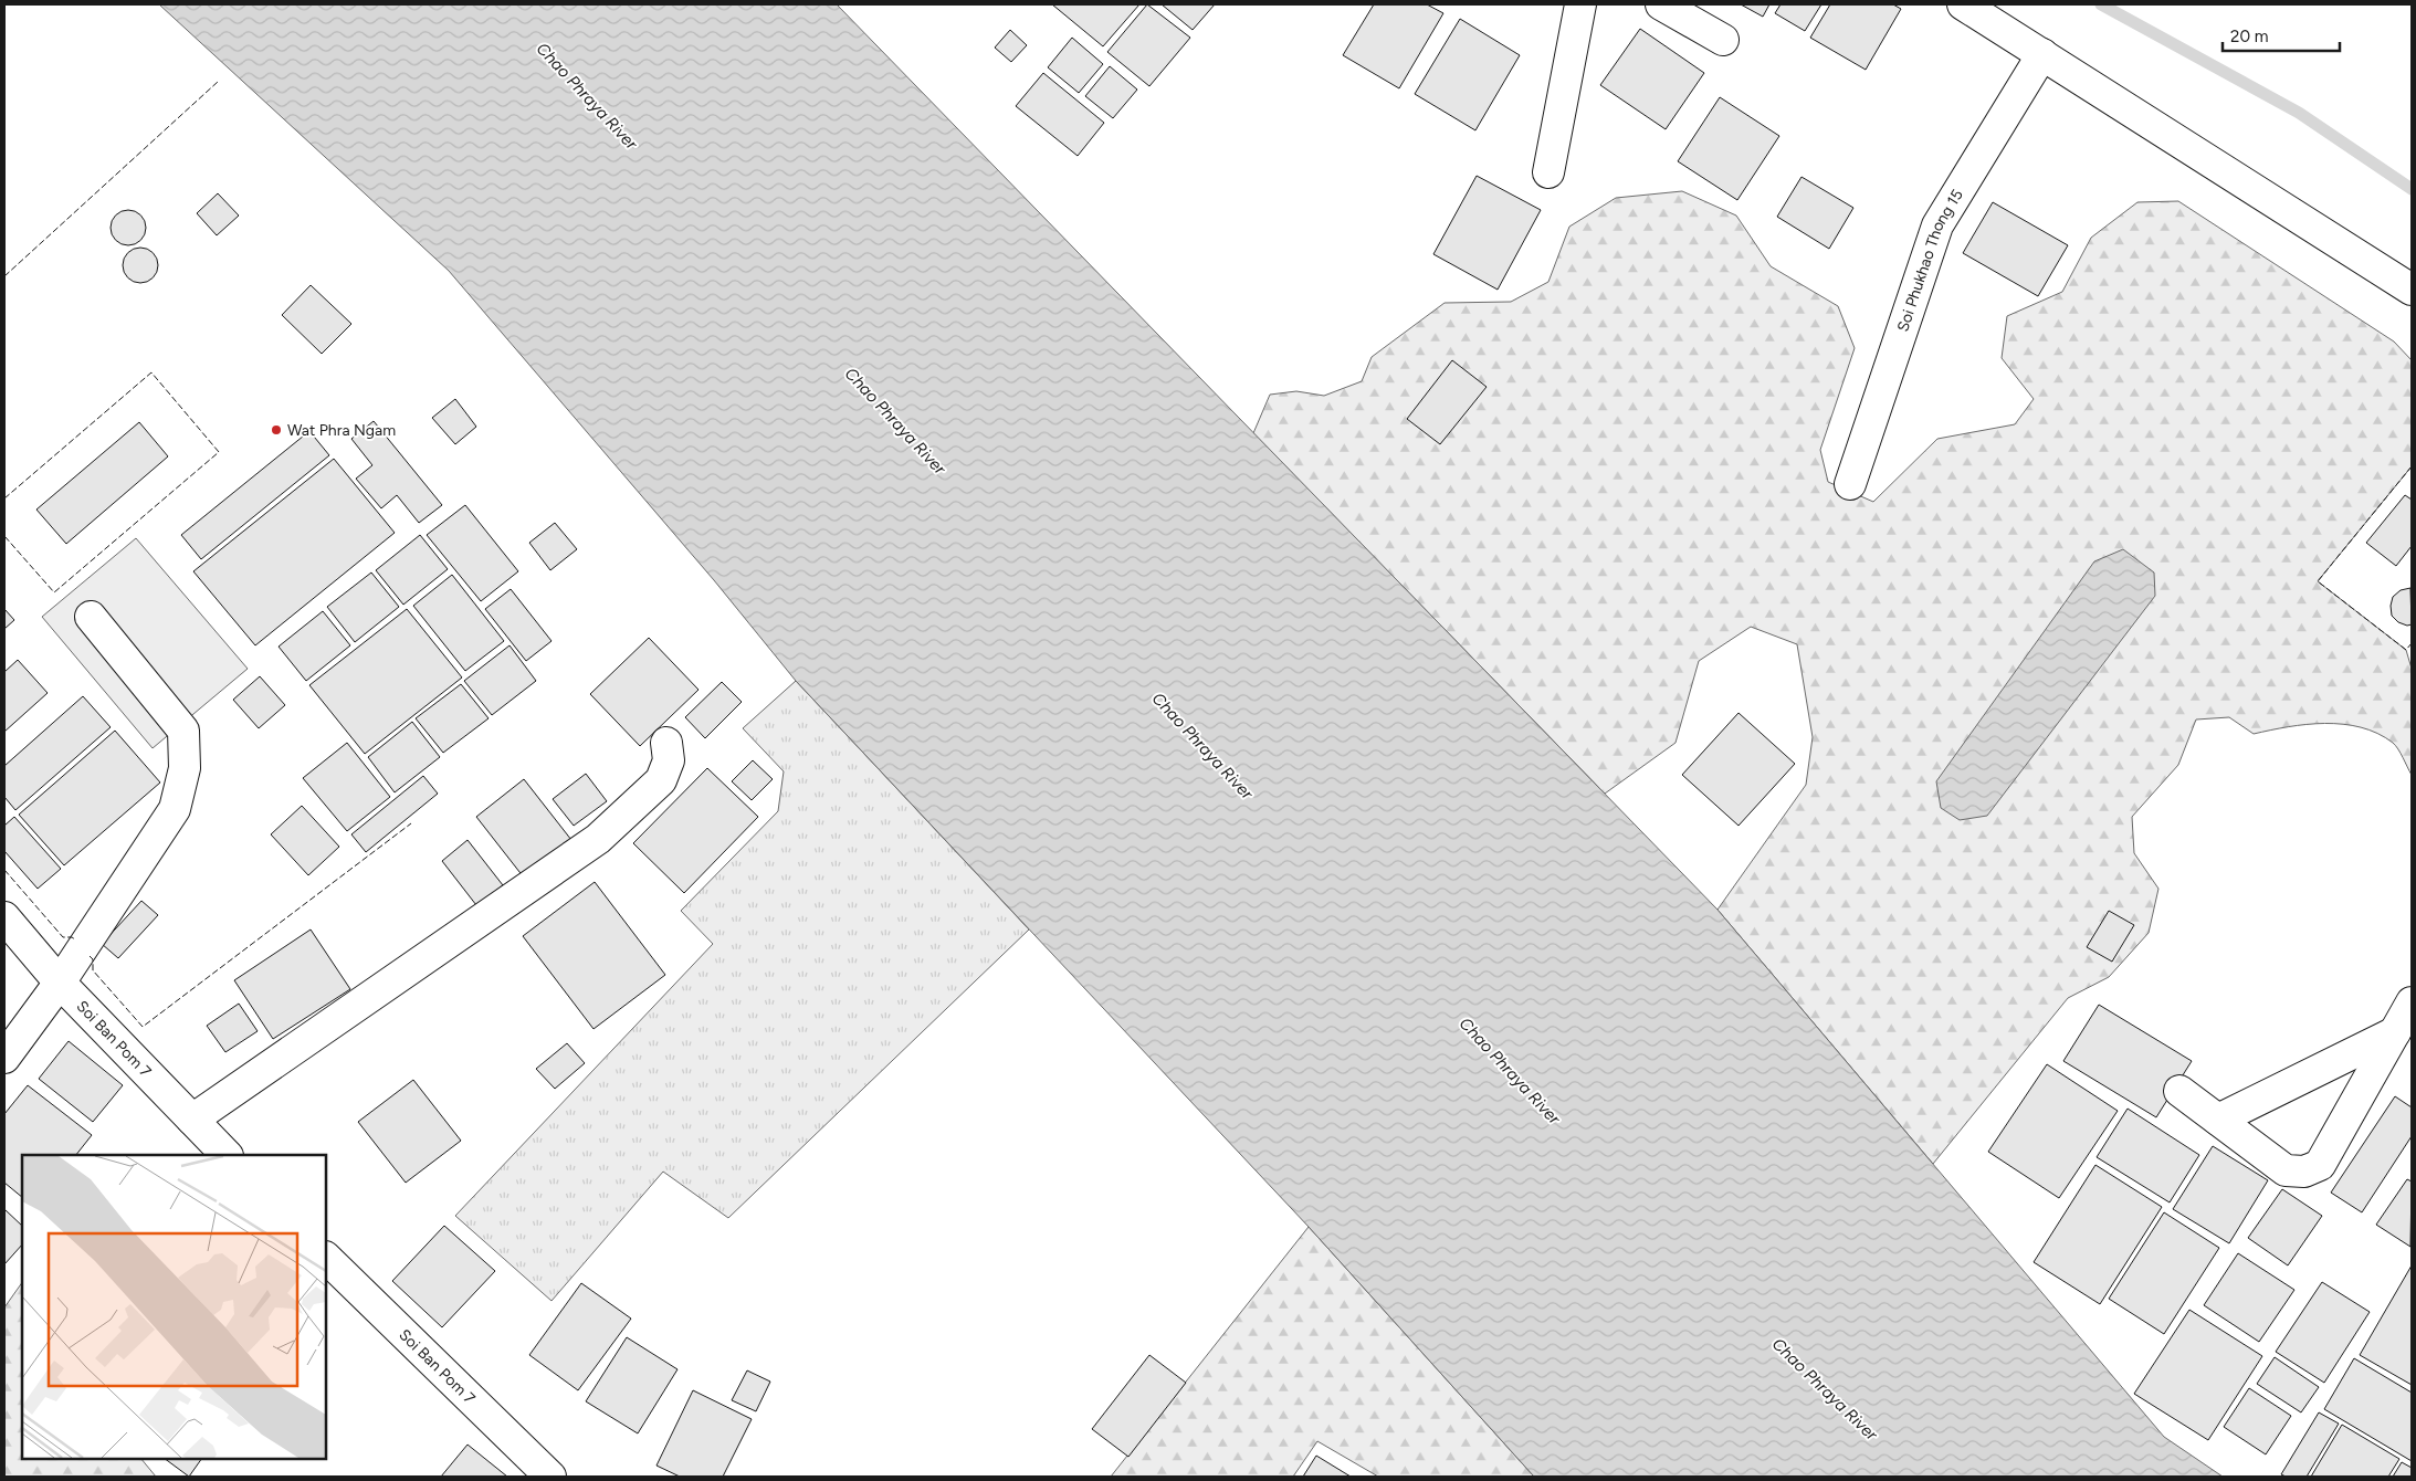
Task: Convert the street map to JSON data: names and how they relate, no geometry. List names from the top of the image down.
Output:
{
  "streets": {
    "street": ["Soi Phukhao Thong 15", "Soi Ban Pom 7"]
  },
  "water": ["Chao Phraya River"],
  "places": ["Wat Phra Ngam"],
  "scale_bar": "20 m"
}
